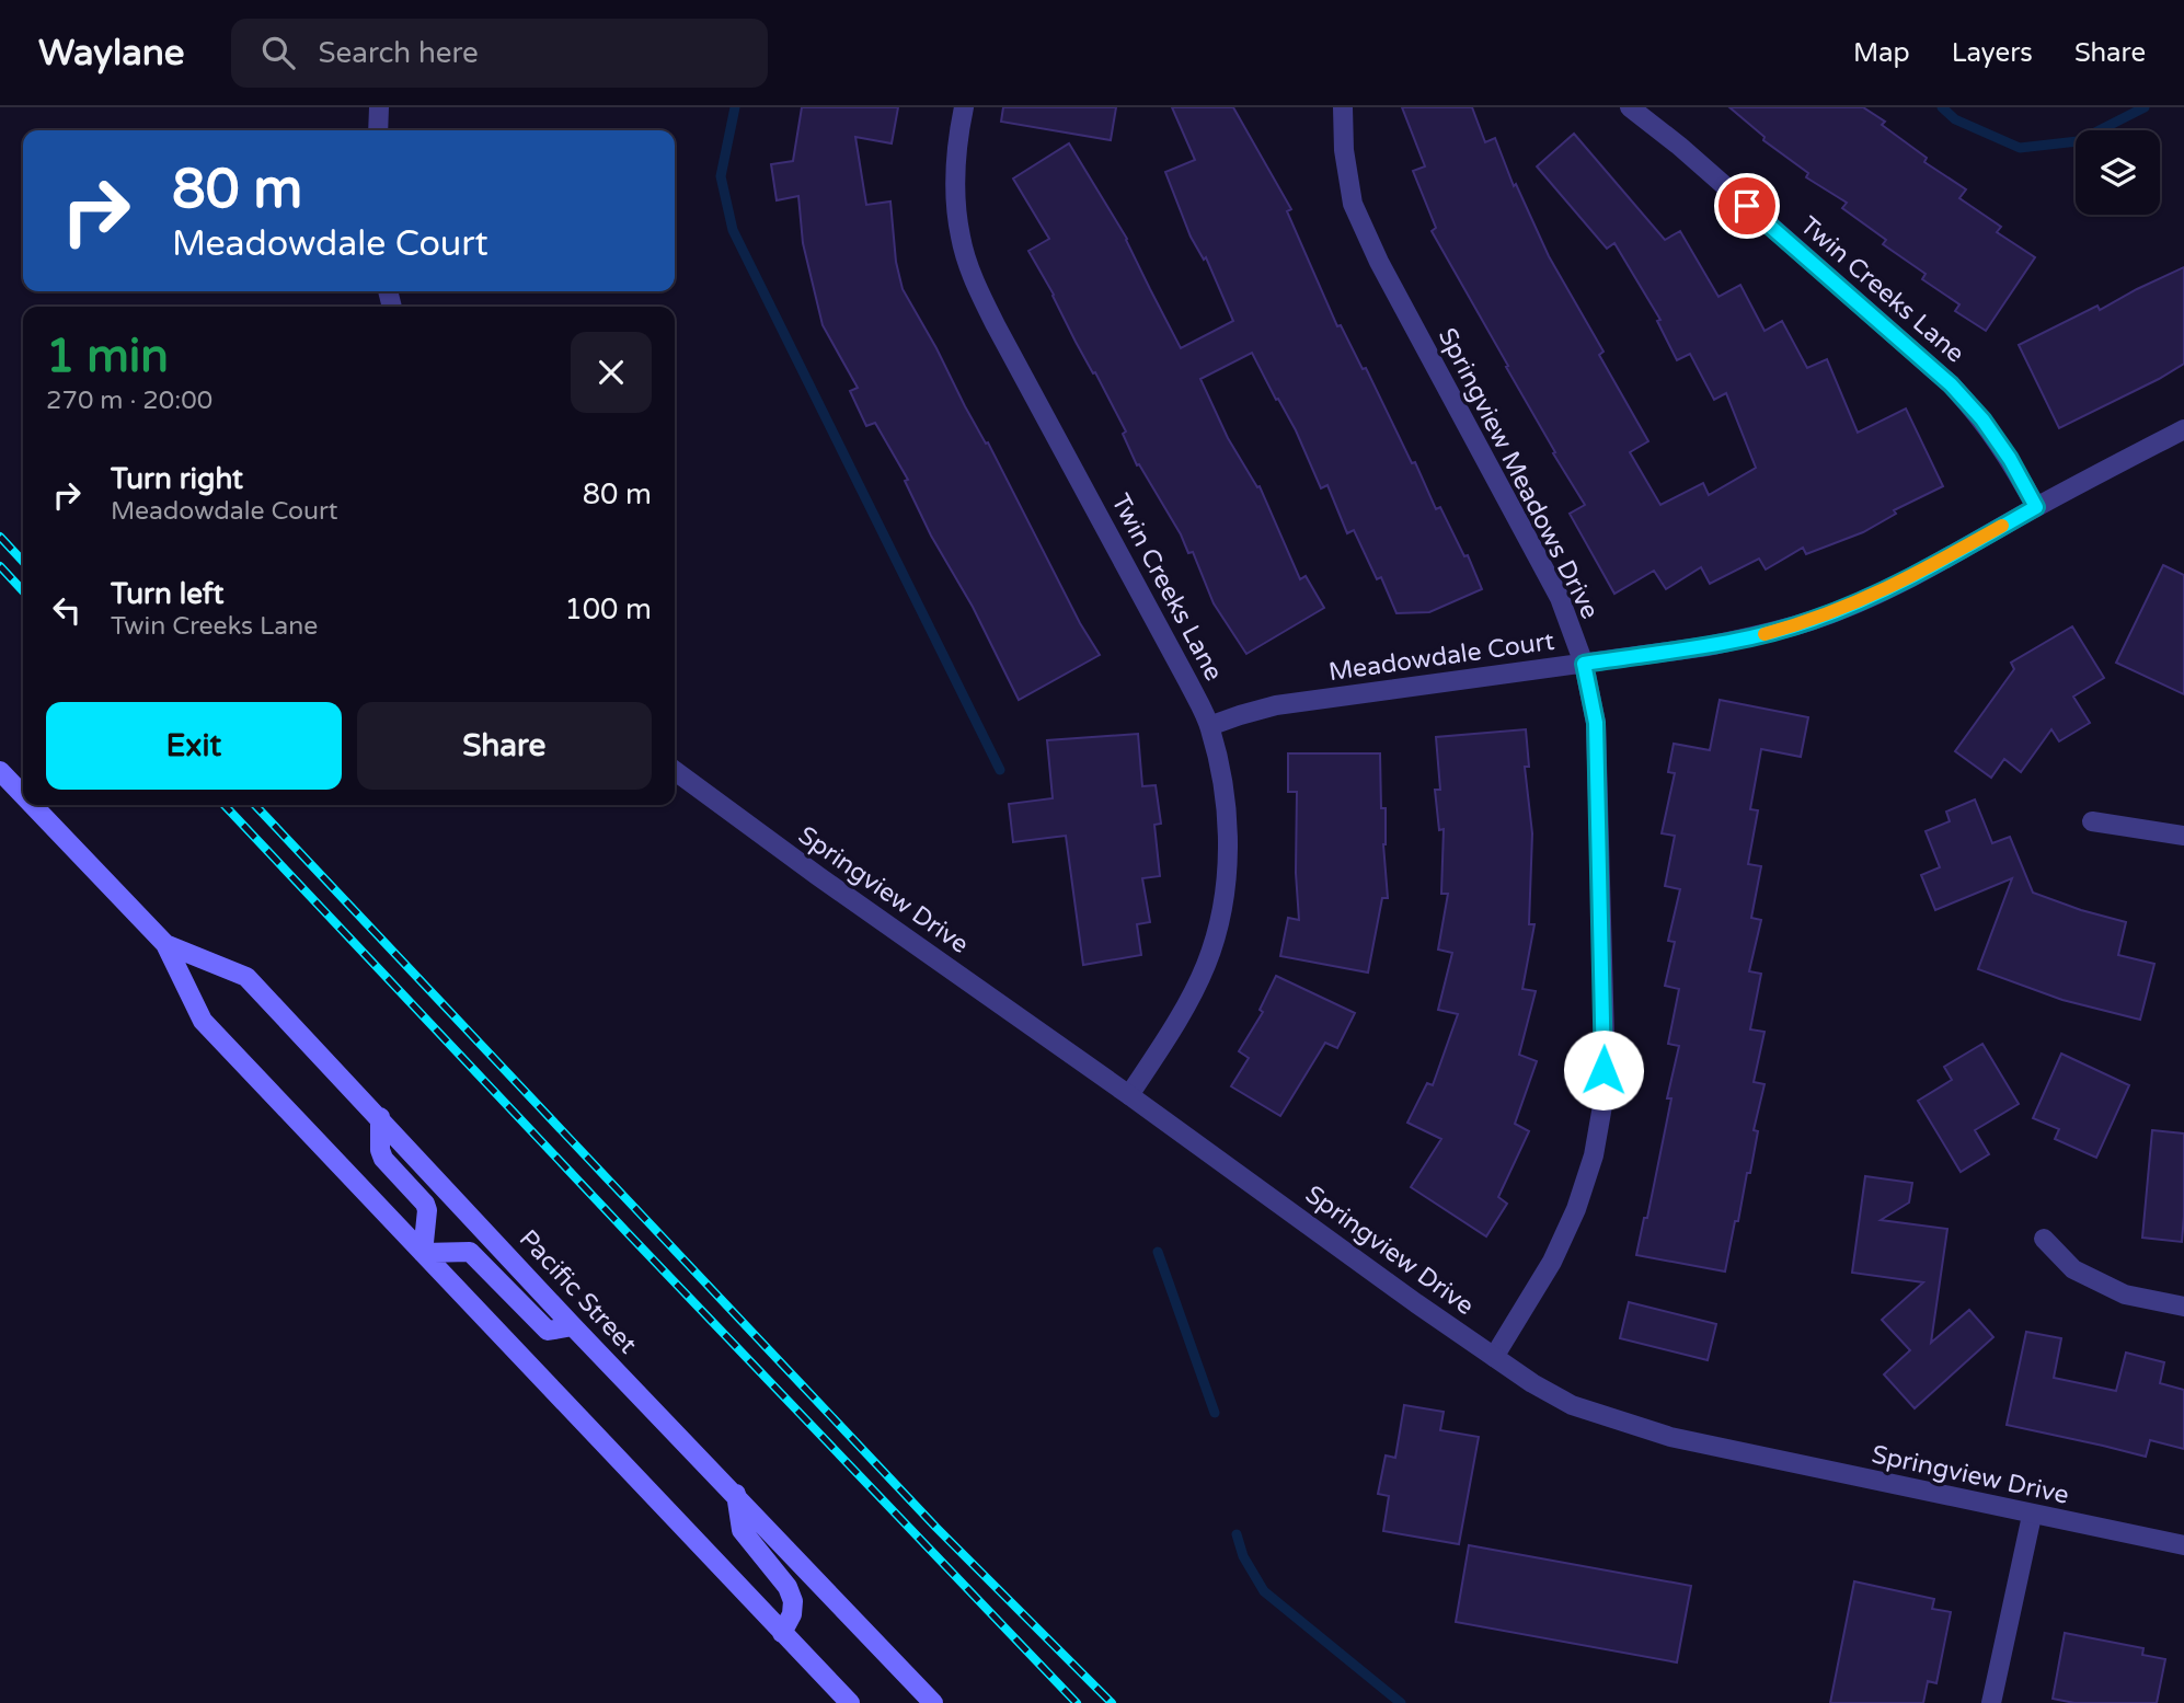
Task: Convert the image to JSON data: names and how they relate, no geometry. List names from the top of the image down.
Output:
{
  "streets": {
    "main road": ["Pacific Street"],
    "street": [
      "Twin Creeks Lane",
      "Springview Meadows Drive",
      "Meadowdale Court",
      "Springview Drive"
    ]
  },
  "crossings": [
    ["Twin Creeks Lane", "Meadowdale Court"],
    ["Twin Creeks Lane", "Springview Drive"],
    ["Springview Meadows Drive", "Meadowdale Court"],
    ["Springview Meadows Drive", "Springview Drive"]
  ],
  "page": {
    "header": "Waylane",
    "search": "Search here",
    "nav": ["Map", "Layers", "Share"],
    "turn": ["80 m", "Meadowdale Court"],
    "heading": ["1 min", "270 m · 20:00"],
    "list": [
      {
        "name": "Turn right",
        "note": "Meadowdale Court",
        "value": "80 m"
      },
      {
        "name": "Turn left",
        "note": "Twin Creeks Lane",
        "value": "100 m"
      }
    ],
    "buttons": ["Exit", "Share"]
  }
}
